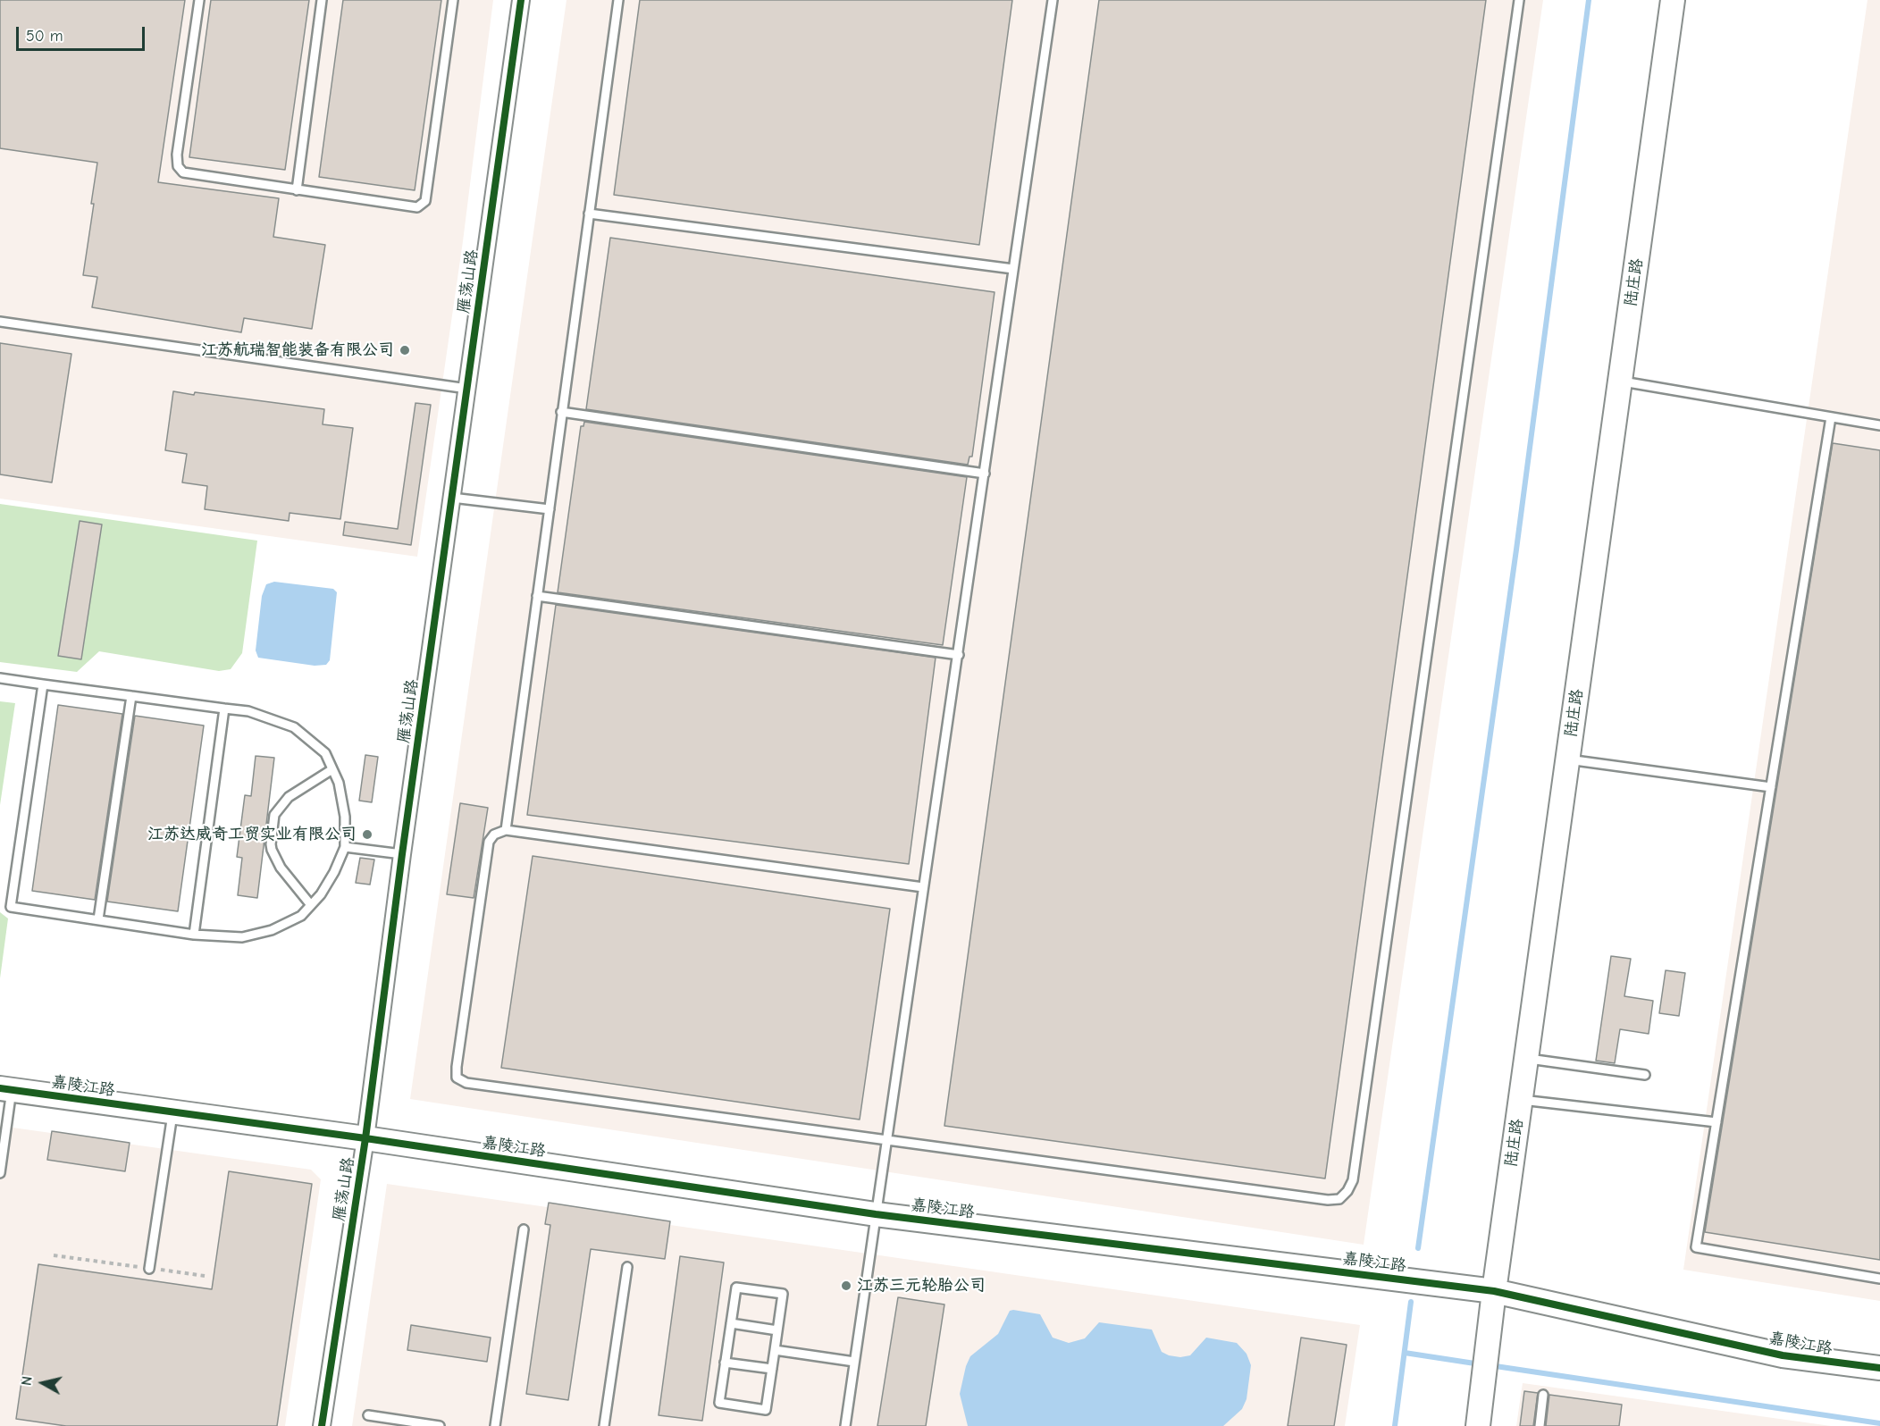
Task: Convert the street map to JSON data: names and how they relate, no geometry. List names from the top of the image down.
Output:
{
  "streets": {
    "street": ["雁荡山路", "陆庄路", "嘉陵江路"]
  },
  "crossings": [
    ["雁荡山路", "嘉陵江路"],
    ["陆庄路", "嘉陵江路"]
  ],
  "places": ["江苏航瑞智能装备有限公司", "江苏达威奇工贸实业有限公司", "江苏三元轮胎公司"],
  "scale_bar": "50 m",
  "north": "left"
}
